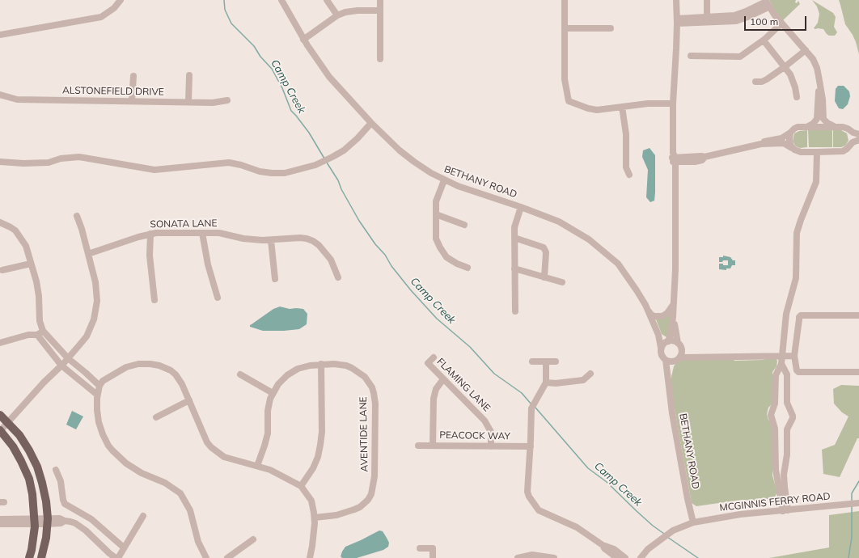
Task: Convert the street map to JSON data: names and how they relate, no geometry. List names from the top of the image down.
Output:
{
  "streets": {
    "street": [
      "ALSTONEFIELD DRIVE",
      "BETHANY ROAD",
      "SONATA LANE",
      "FLAMING LANE",
      "AVENTIDE LANE",
      "PEACOCK WAY",
      "MCGINNIS FERRY ROAD"
    ]
  },
  "crossings": [
    ["BETHANY ROAD", "MCGINNIS FERRY ROAD"],
    ["FLAMING LANE", "PEACOCK WAY"]
  ],
  "water": ["Camp Creek"],
  "scale_bar": "100 m"
}
